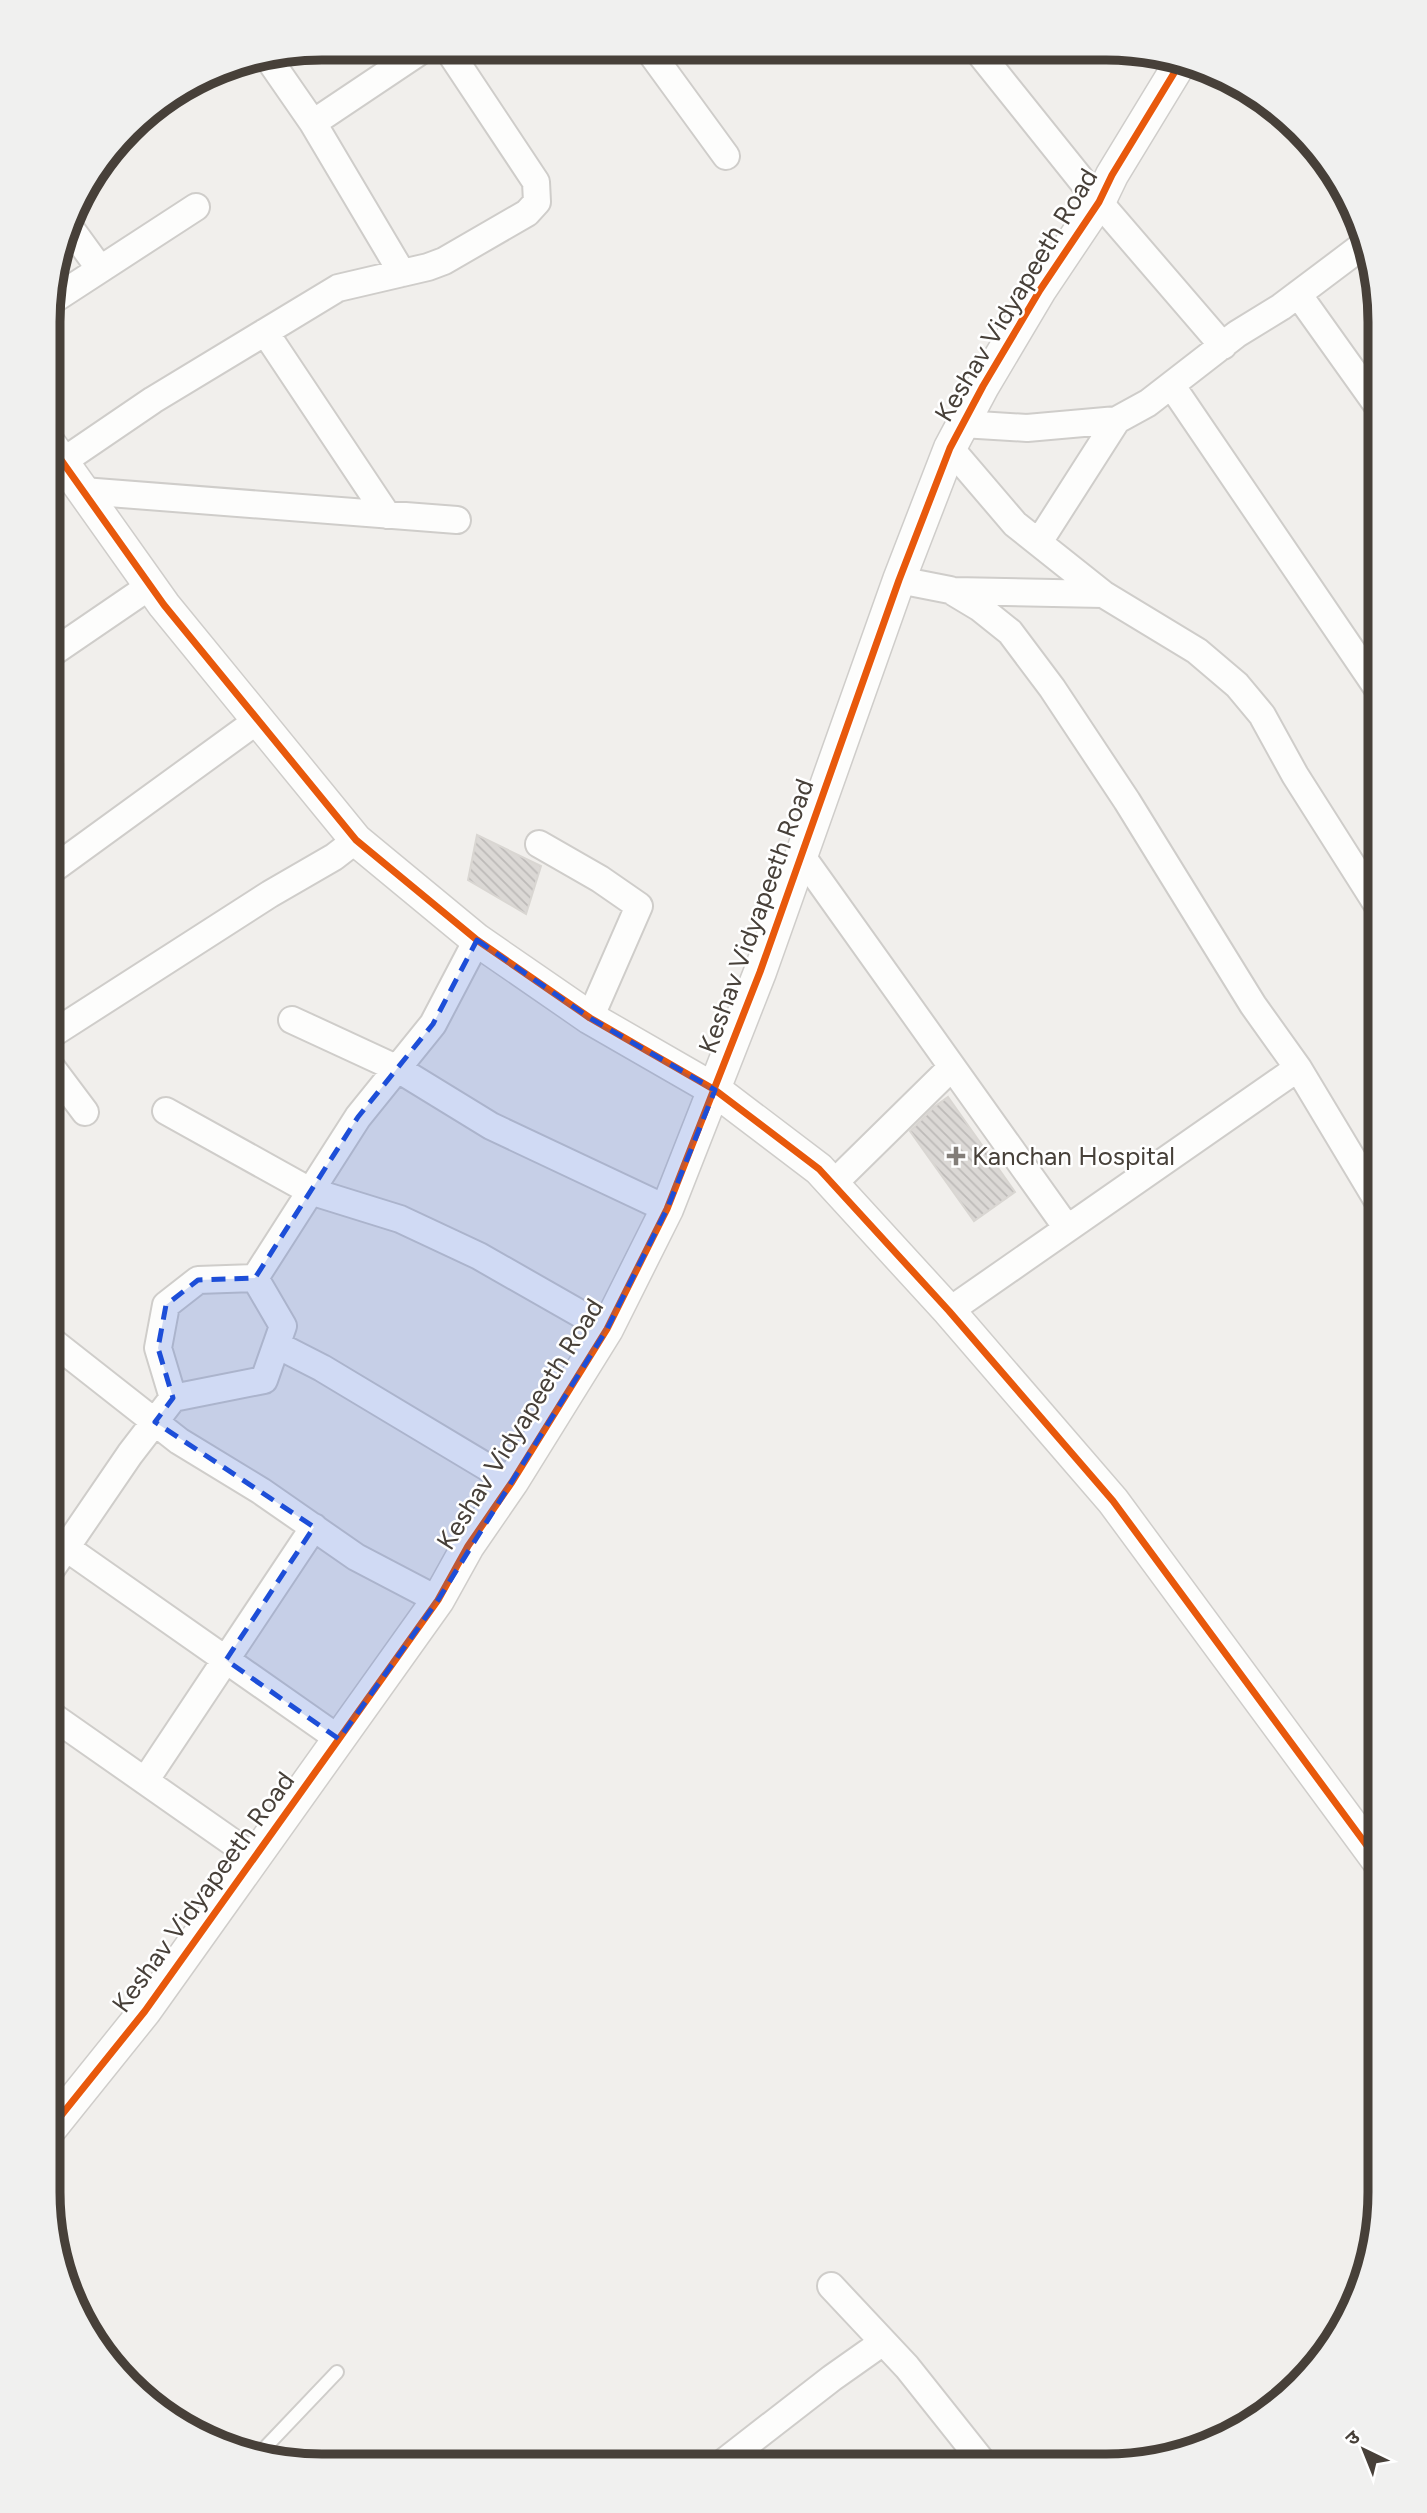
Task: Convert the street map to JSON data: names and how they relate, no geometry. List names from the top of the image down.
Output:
{
  "streets": {
    "street": ["Keshav Vidyapeeth Road"]
  },
  "places": {
    "health": ["Kanchan Hospital"]
  },
  "north": "top left"
}
